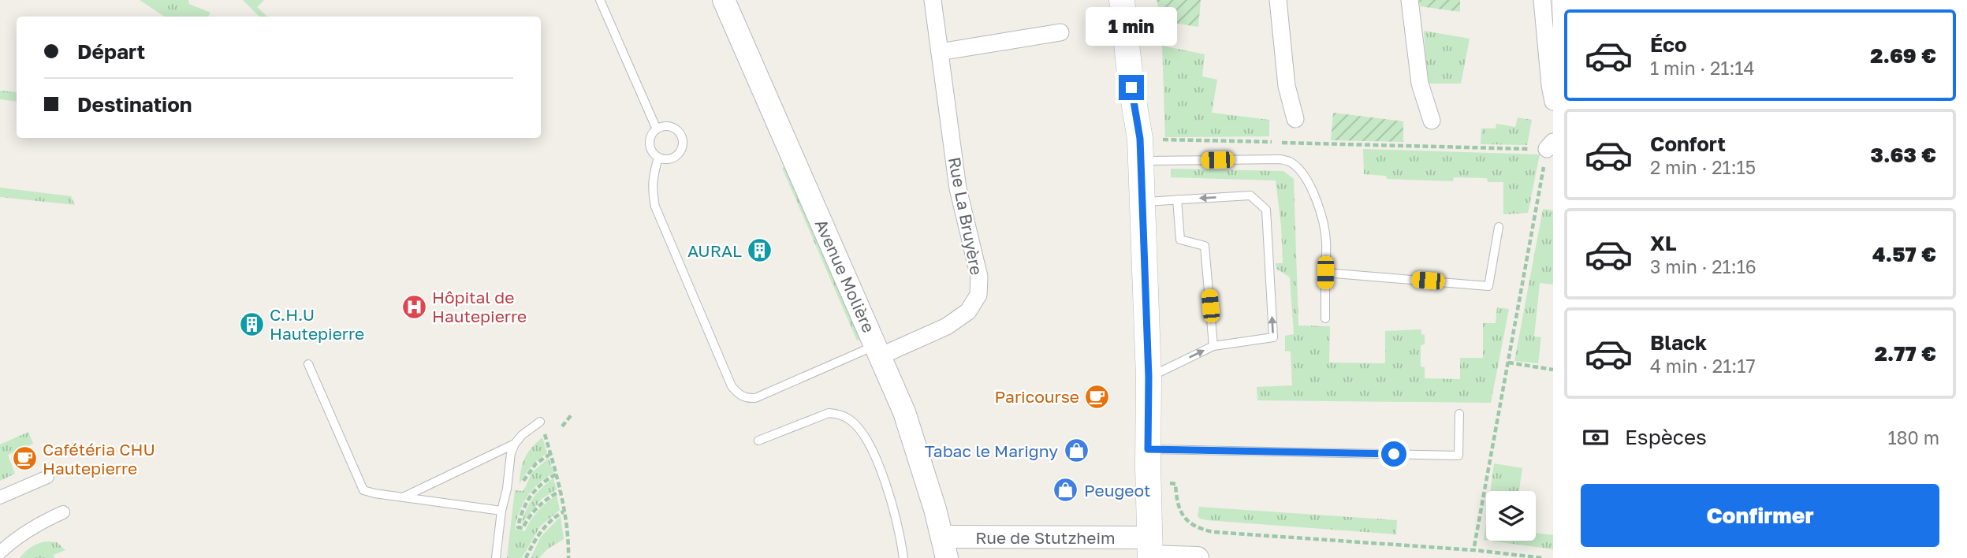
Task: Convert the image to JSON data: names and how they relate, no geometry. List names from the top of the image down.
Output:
{
  "streets": {
    "street": ["Rue La Bruyère", "Avenue Molière", "Rue de Stutzheim"]
  },
  "crossings": [
    ["Rue La Bruyère", "Avenue Molière"],
    ["Avenue Molière", "Rue de Stutzheim"]
  ],
  "places": {
    "building": ["AURAL", "C.H.U Hautepierre"],
    "hospital": ["Hôpital de Hautepierre"],
    "cafe": ["Paricourse", "Cafétéria CHU Hautepierre"],
    "shop": ["Tabac le Marigny", "Peugeot"]
  },
  "page": {
    "bubble": "1 min",
    "list": [
      {
        "name": "Éco",
        "note": "1 min · 21:14",
        "value": "2.69 €"
      },
      {
        "name": "Confort",
        "note": "2 min · 21:15",
        "value": "3.63 €"
      },
      {
        "name": "XL",
        "note": "3 min · 21:16",
        "value": "4.57 €"
      },
      {
        "name": "Black",
        "note": "4 min · 21:17",
        "value": "2.77 €"
      }
    ],
    "banner": ["Départ", "Destination"],
    "pay": ["Espèces", "180 m"],
    "buttons": "Confirmer"
  }
}
